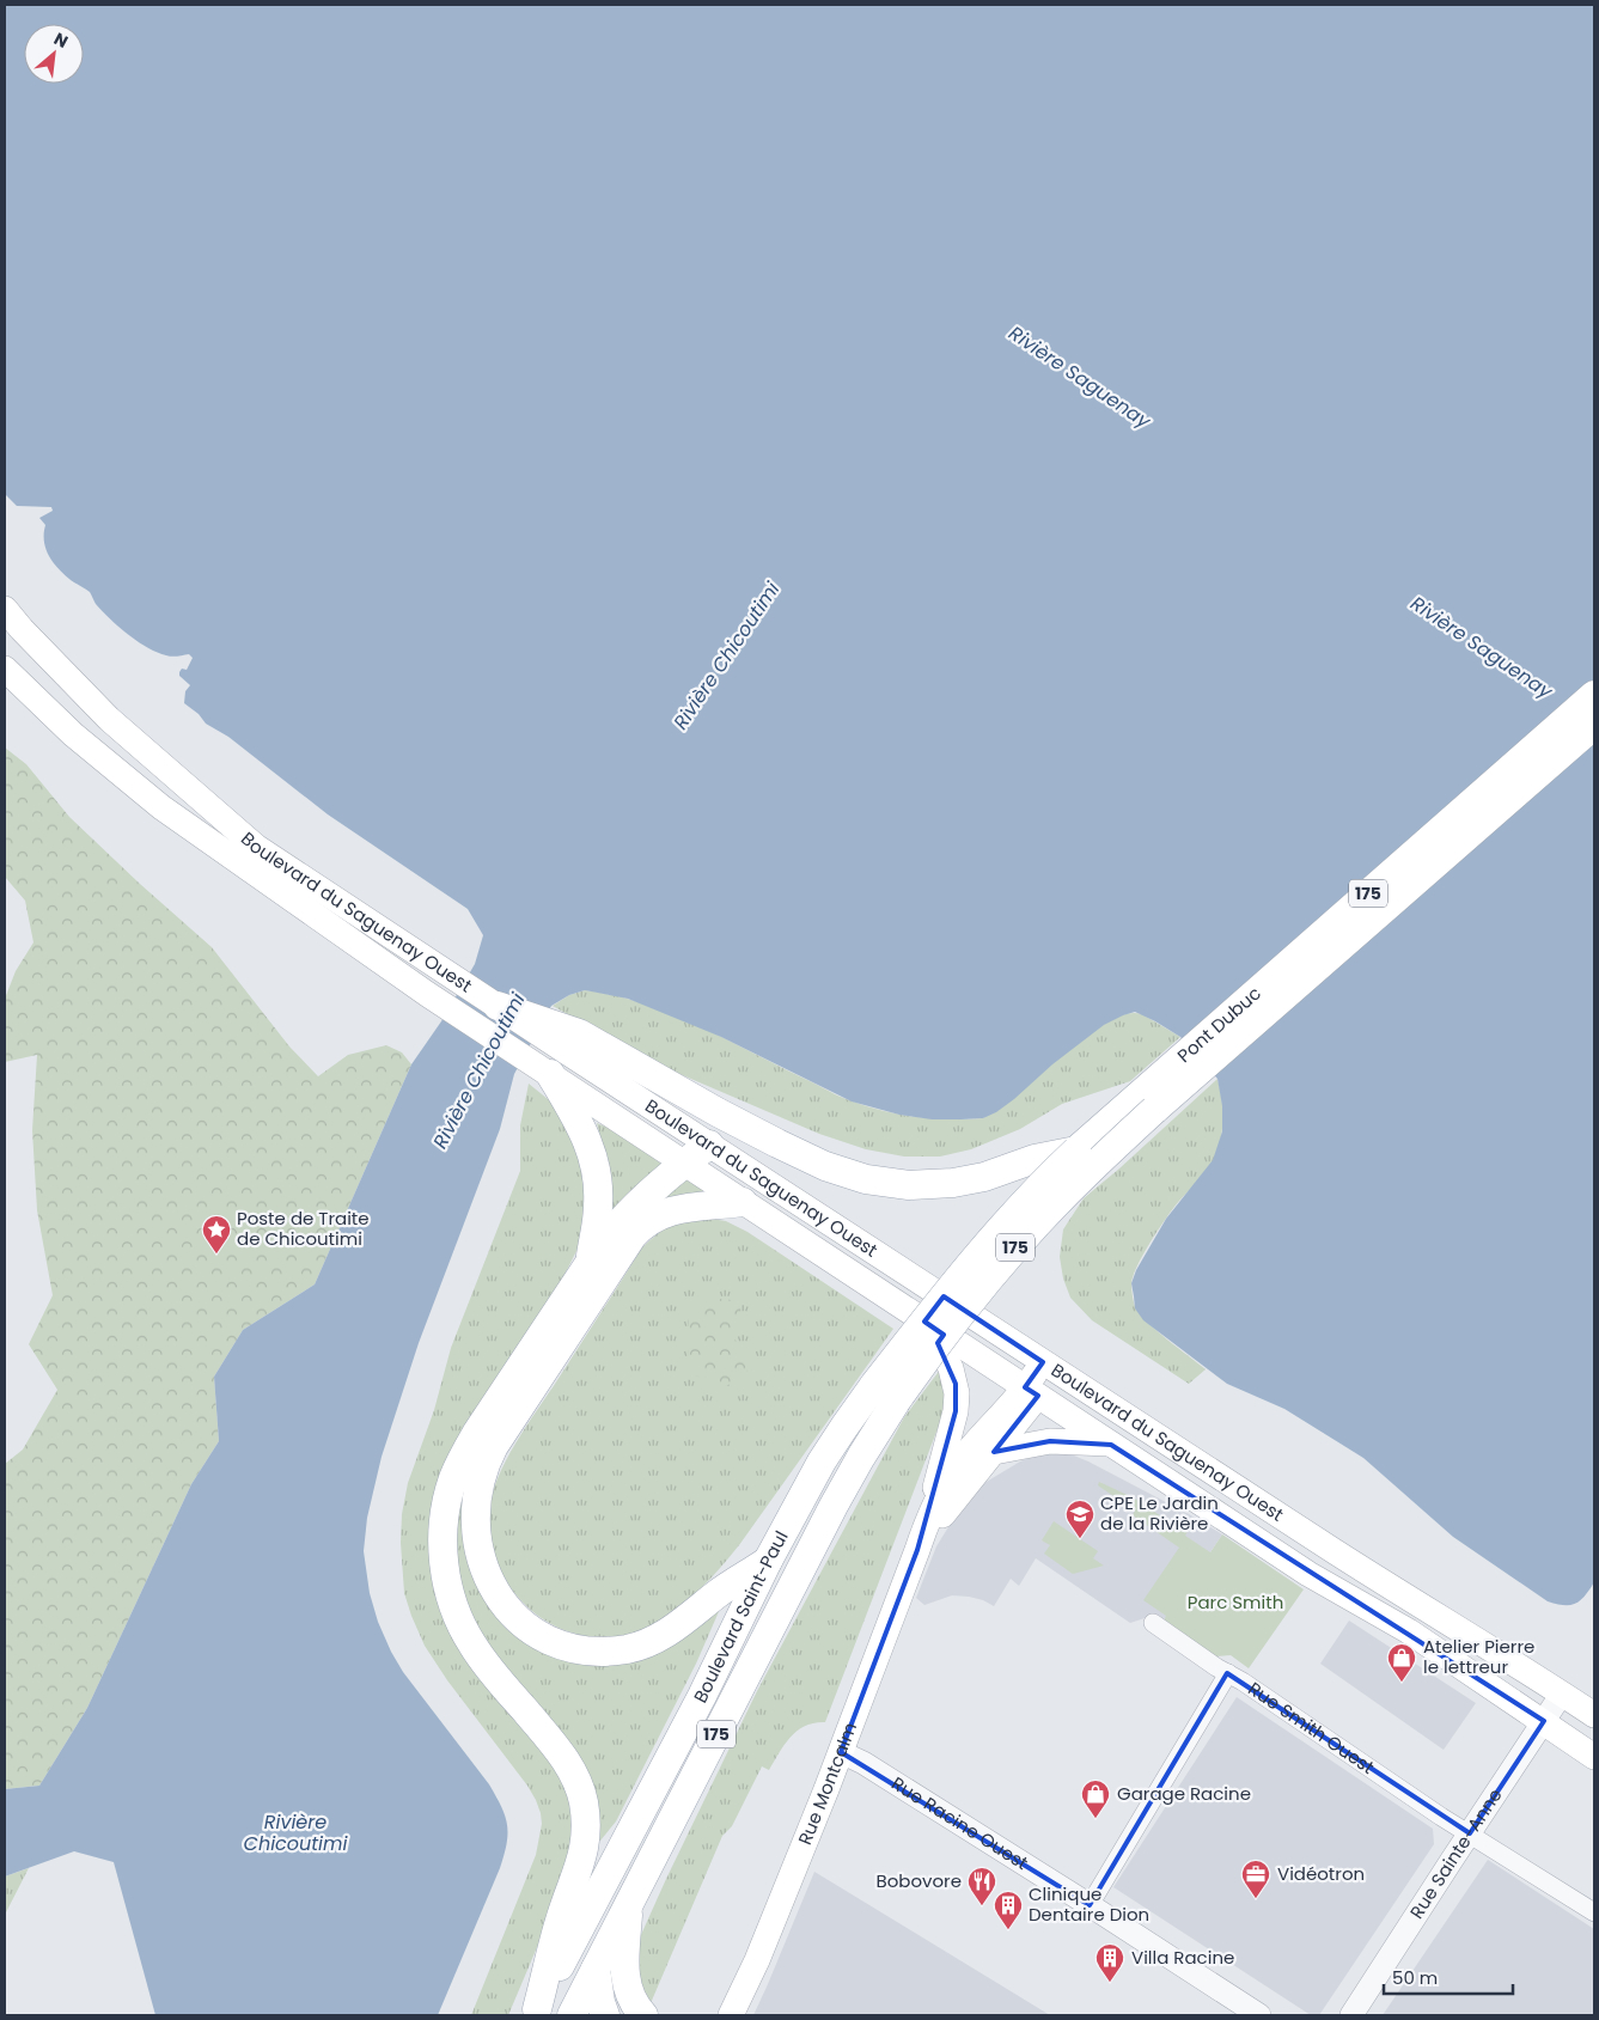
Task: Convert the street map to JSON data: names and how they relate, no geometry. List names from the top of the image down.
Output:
{
  "streets": {
    "main road": [
      "175",
      "Boulevard du Saguenay Ouest",
      "Pont Dubuc",
      "Boulevard Saint-Paul",
      "Rue Montcalm"
    ],
    "street": ["Rue Smith Ouest", "Rue Racine Ouest", "Rue Sainte-Anne"]
  },
  "crossings": [
    ["Boulevard du Saguenay Ouest", "Rue Montcalm"],
    ["Boulevard du Saguenay Ouest", "Rue Sainte-Anne"],
    ["Pont Dubuc", "Boulevard Saint-Paul"],
    ["Rue Smith Ouest", "Rue Sainte-Anne"],
    ["Rue Montcalm", "Rue Racine Ouest"]
  ],
  "water": ["Rivière Saguenay", "Rivière Chicoutimi"],
  "parks": ["Parc Smith"],
  "places": {
    "place": ["Poste de Traite de Chicoutimi"],
    "school or university": ["CPE Le Jardin de la Rivière"],
    "shop": ["Atelier Pierre le lettreur", "Garage Racine"],
    "office": ["Vidéotron"],
    "restaurant": ["Bobovore"],
    "building": ["Clinique Dentaire Dion", "Villa Racine"]
  },
  "scale_bar": "50 m",
  "north": "top right"
}
